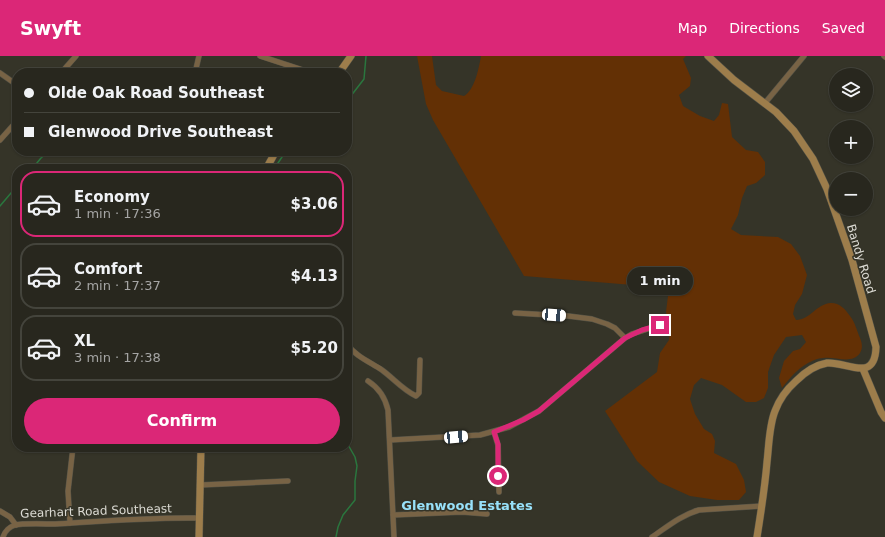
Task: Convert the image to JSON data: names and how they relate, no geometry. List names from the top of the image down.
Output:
{
  "streets": {
    "street": ["Bandy Road", "Gearhart Road Southeast"]
  },
  "districts": ["Glenwood Estates"],
  "page": {
    "header": "Swyft",
    "nav": ["Map", "Directions", "Saved"],
    "map_buttons": ["+", "−"],
    "banner": ["Olde Oak Road Southeast", "Glenwood Drive Southeast"],
    "list": [
      {
        "name": "Economy",
        "note": "1 min · 17:36",
        "value": "$3.06"
      },
      {
        "name": "Comfort",
        "note": "2 min · 17:37",
        "value": "$4.13"
      },
      {
        "name": "XL",
        "note": "3 min · 17:38",
        "value": "$5.20"
      }
    ],
    "bubble": "1 min",
    "buttons": "Confirm"
  }
}
